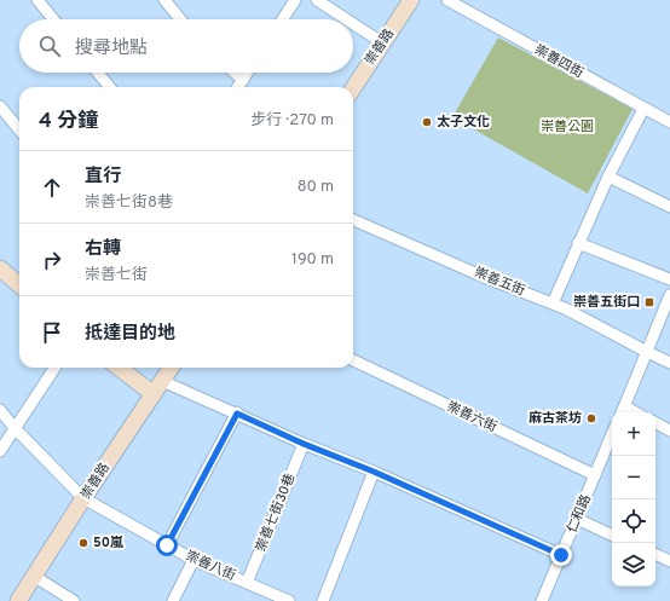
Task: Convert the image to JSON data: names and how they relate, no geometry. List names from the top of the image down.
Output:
{
  "streets": {
    "street": [
      "崇善路",
      "崇善四街",
      "崇善五街",
      "崇善六街",
      "崇善七街30巷",
      "仁和路",
      "崇善八街"
    ]
  },
  "crossings": [
    ["崇善路", "崇善八街"],
    ["崇善六街", "仁和路"],
    ["崇善七街30巷", "崇善八街"]
  ],
  "parks": ["崇善公園"],
  "places": {
    "other": ["太子文化", "麻古茶坊", "50嵐"],
    "transit": ["崇善五街口"]
  },
  "page": {
    "search": "搜尋地點",
    "heading": ["4 分鐘", "步行 · 270 m"],
    "list": [
      ["直行", "崇善七街8巷", "80 m"],
      ["右轉", "崇善七街", "190 m"],
      "抵達目的地"
    ],
    "map_buttons": ["+", "−"]
  }
}
